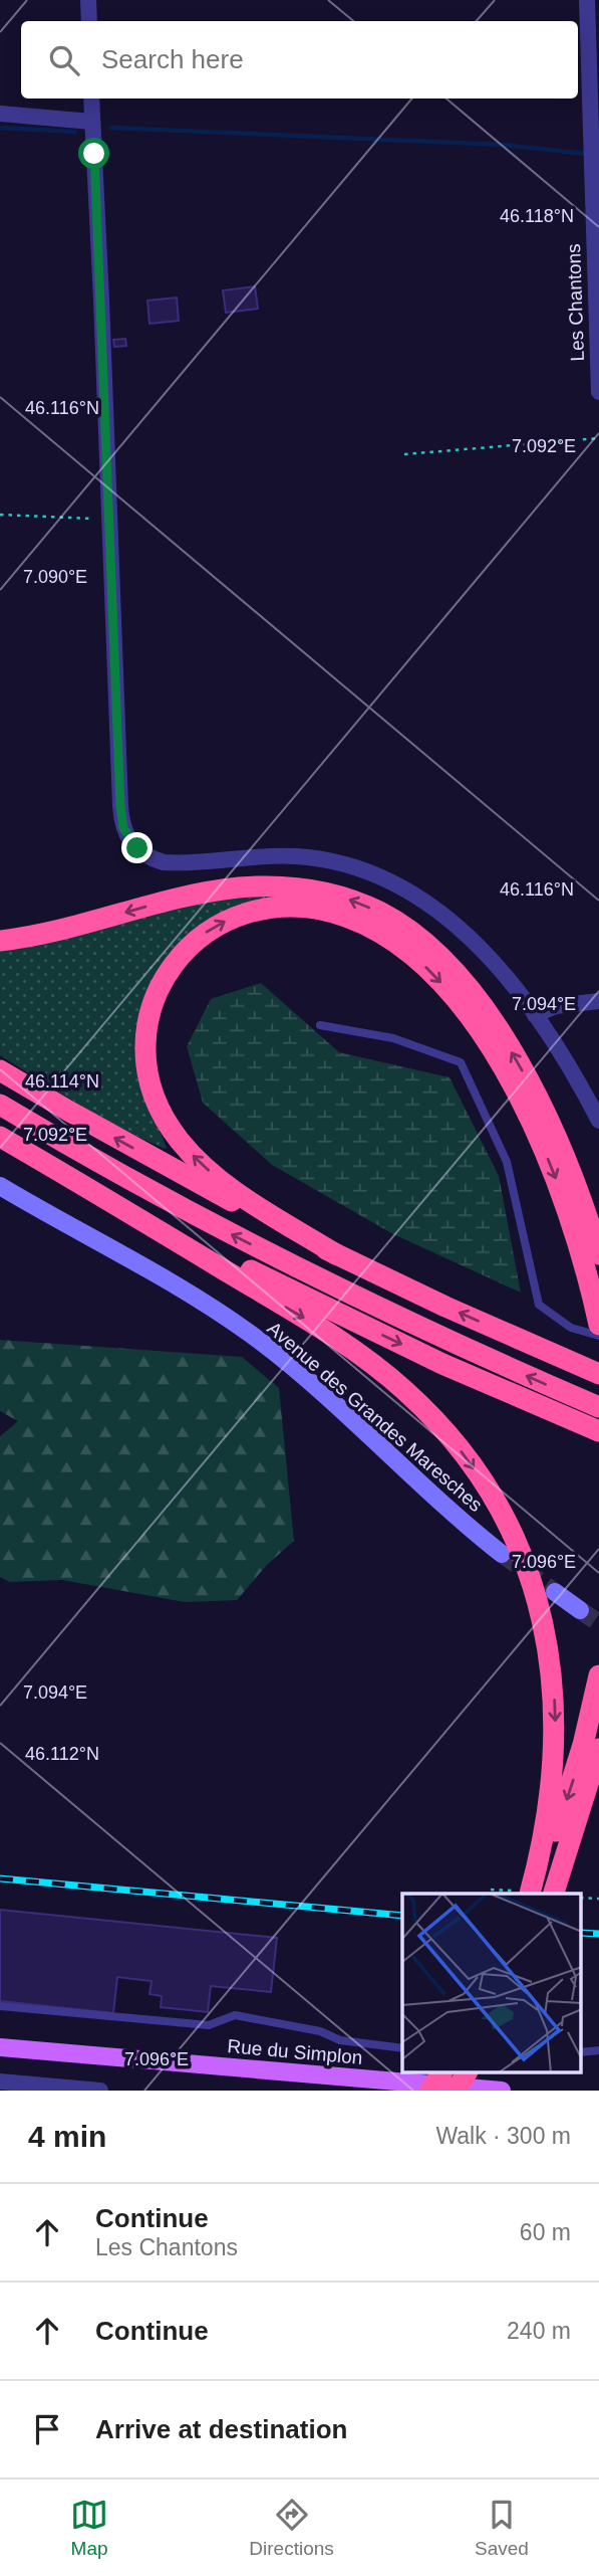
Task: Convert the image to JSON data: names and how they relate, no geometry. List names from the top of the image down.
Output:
{
  "streets": {
    "main road": ["Avenue des Grandes Maresches", "Rue du Simplon"],
    "street": ["Les Chantons"]
  },
  "page": {
    "search": "Search here",
    "heading": ["4 min", "Walk · 300 m"],
    "list": [
      ["Continue", "Les Chantons", "60 m"],
      ["Continue", "240 m"],
      "Arrive at destination"
    ],
    "nav": ["Map", "Directions", "Saved"]
  },
  "coordinates": [
    "46.118°N",
    "46.116°N",
    "7.092°E",
    "7.090°E",
    "7.094°E",
    "46.114°N",
    "7.096°E",
    "46.112°N"
  ]
}
